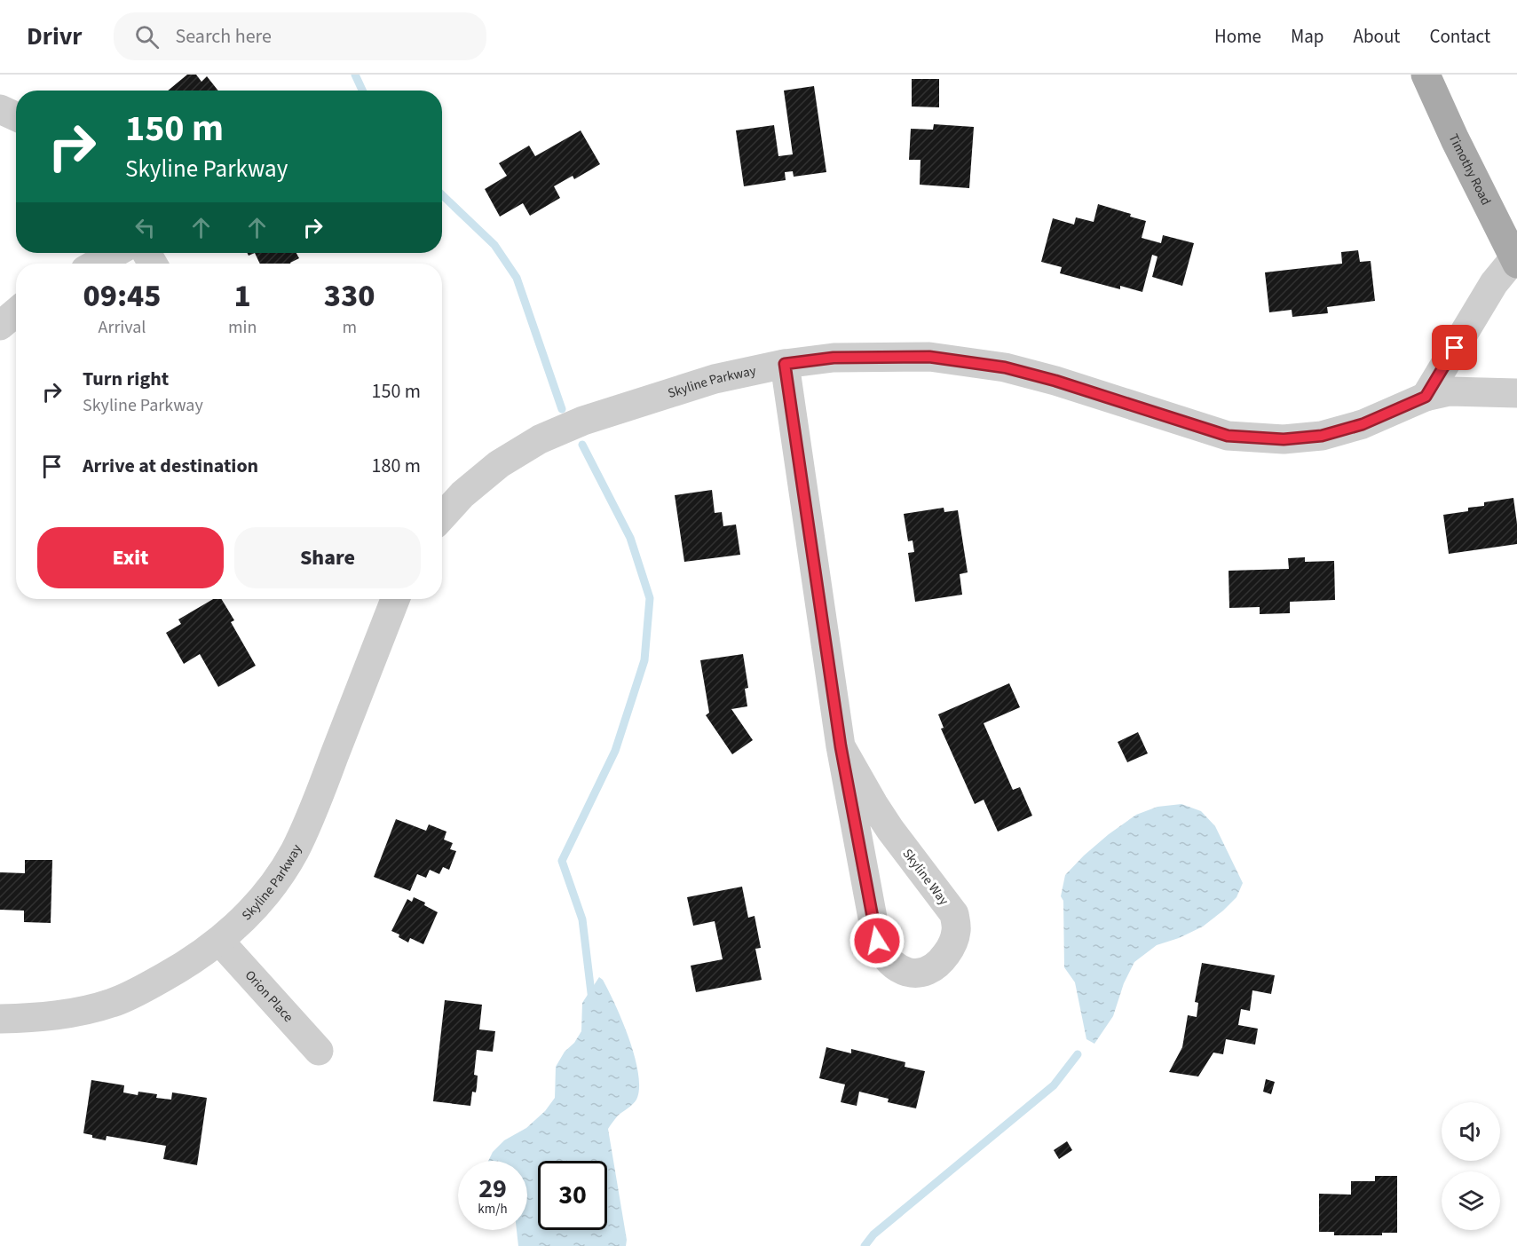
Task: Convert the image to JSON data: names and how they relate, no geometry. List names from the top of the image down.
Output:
{
  "streets": {
    "main road": ["Timothy Road"],
    "street": ["Skyline Parkway", "Skyline Way", "Orion Place"]
  },
  "crossings": [
    ["Skyline Parkway", "Skyline Way"],
    ["Skyline Parkway", "Orion Place"]
  ],
  "page": {
    "header": "Drivr",
    "search": "Search here",
    "nav": [
      "Home",
      "Map",
      "About",
      "Contact"
    ],
    "turn": ["150 m", "Skyline Parkway"],
    "eta": [
      "09:45",
      "Arrival",
      "1",
      "min",
      "330",
      "m"
    ],
    "list": [
      {
        "name": "Turn right",
        "note": "Skyline Parkway",
        "value": "150 m"
      },
      {
        "name": "Arrive at destination",
        "value": "180 m"
      }
    ],
    "buttons": ["Exit", "Share"],
    "speed": "29 km/h",
    "limit": "30"
  }
}
